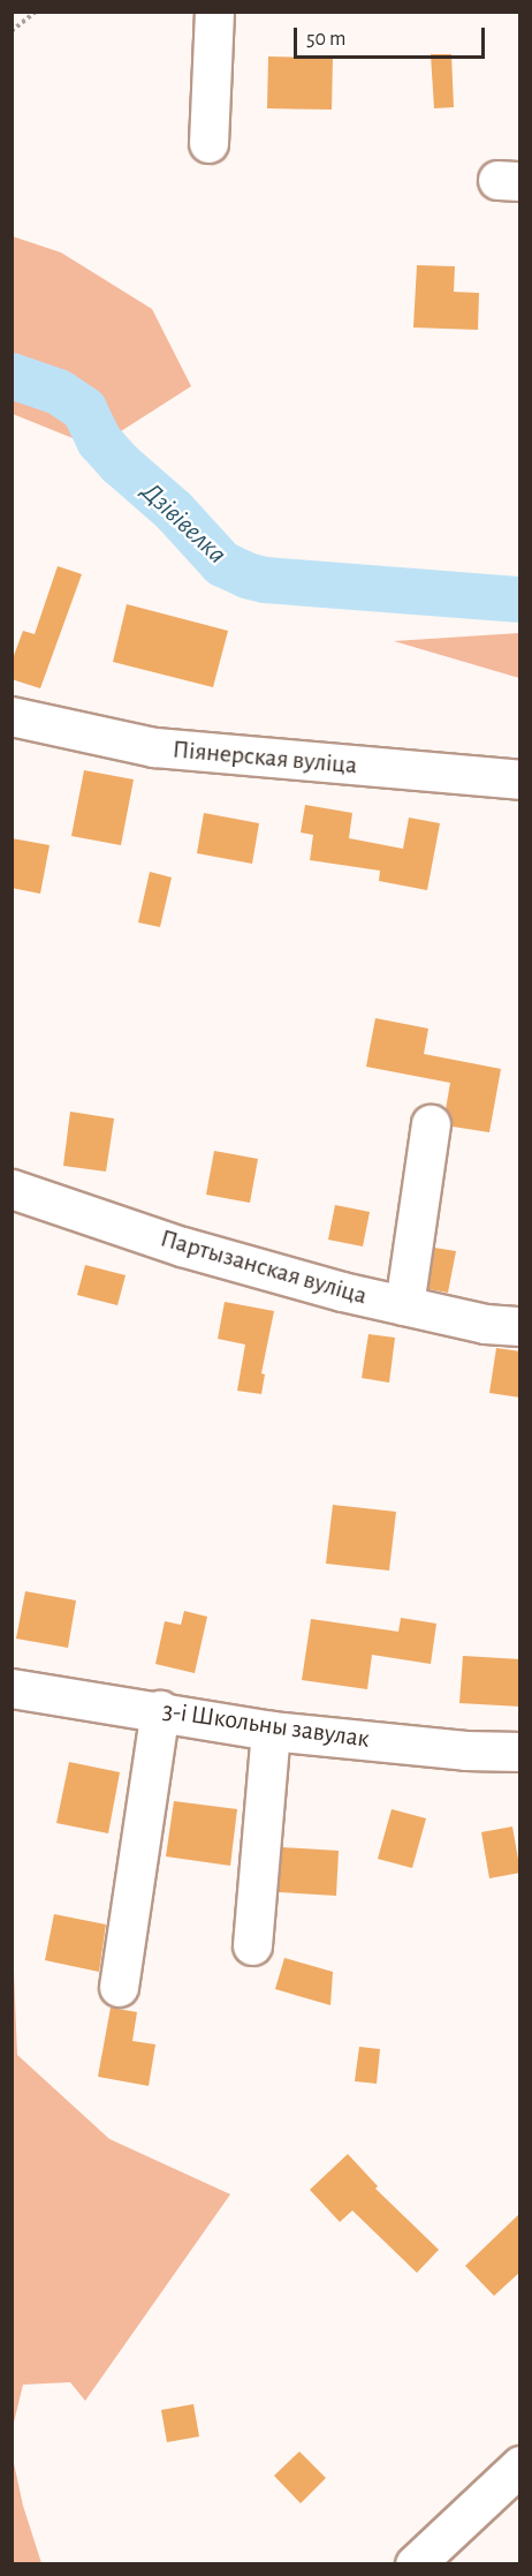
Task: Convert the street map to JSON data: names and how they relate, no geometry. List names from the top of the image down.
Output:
{
  "streets": {
    "street": ["Піянерская вуліца", "Партызанская вуліца", "3-і Школьны завулак"]
  },
  "water": ["Дзівівелка"],
  "scale_bar": "50 m"
}
